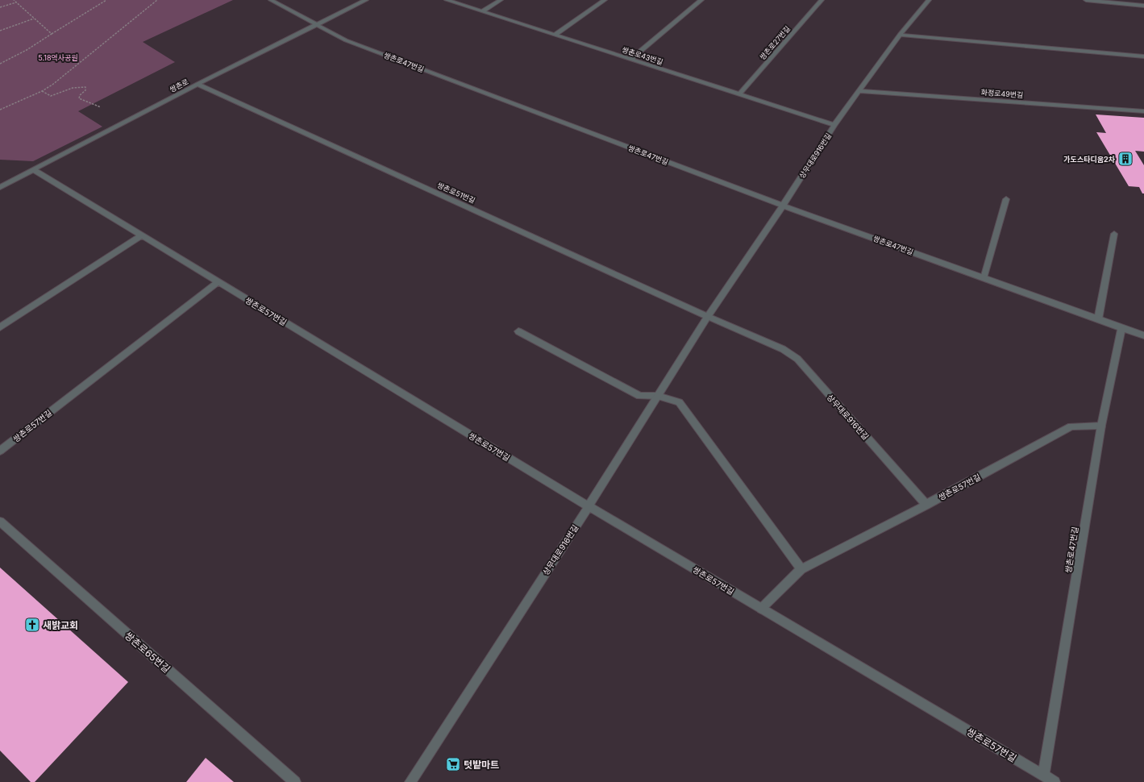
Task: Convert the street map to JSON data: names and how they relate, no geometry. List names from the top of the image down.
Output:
{
  "streets": {
    "street": [
      "쌍촌로27번길",
      "쌍촌로43번길",
      "쌍촌로47번길",
      "쌍촌로",
      "화정로49번길",
      "상무대로916번길",
      "쌍촌로51번길",
      "쌍촌로57번길",
      "쌍촌로65번길"
    ]
  },
  "crossings": [
    ["쌍촌로27번길", "쌍촌로43번길"],
    ["쌍촌로43번길", "상무대로916번길"],
    ["쌍촌로47번길", "쌍촌로"],
    ["쌍촌로47번길", "상무대로916번길"],
    ["쌍촌로47번길", "쌍촌로57번길"],
    ["쌍촌로", "쌍촌로51번길"],
    ["쌍촌로", "쌍촌로57번길"],
    ["화정로49번길", "상무대로916번길"],
    ["상무대로916번길", "쌍촌로51번길"],
    ["상무대로916번길", "쌍촌로57번길"]
  ],
  "parks": ["5.18역사공원"],
  "places": {
    "building": ["가도스타디움2차"],
    "church": ["새밝교회"],
    "supermarket": ["텃밭마트"]
  }
}
